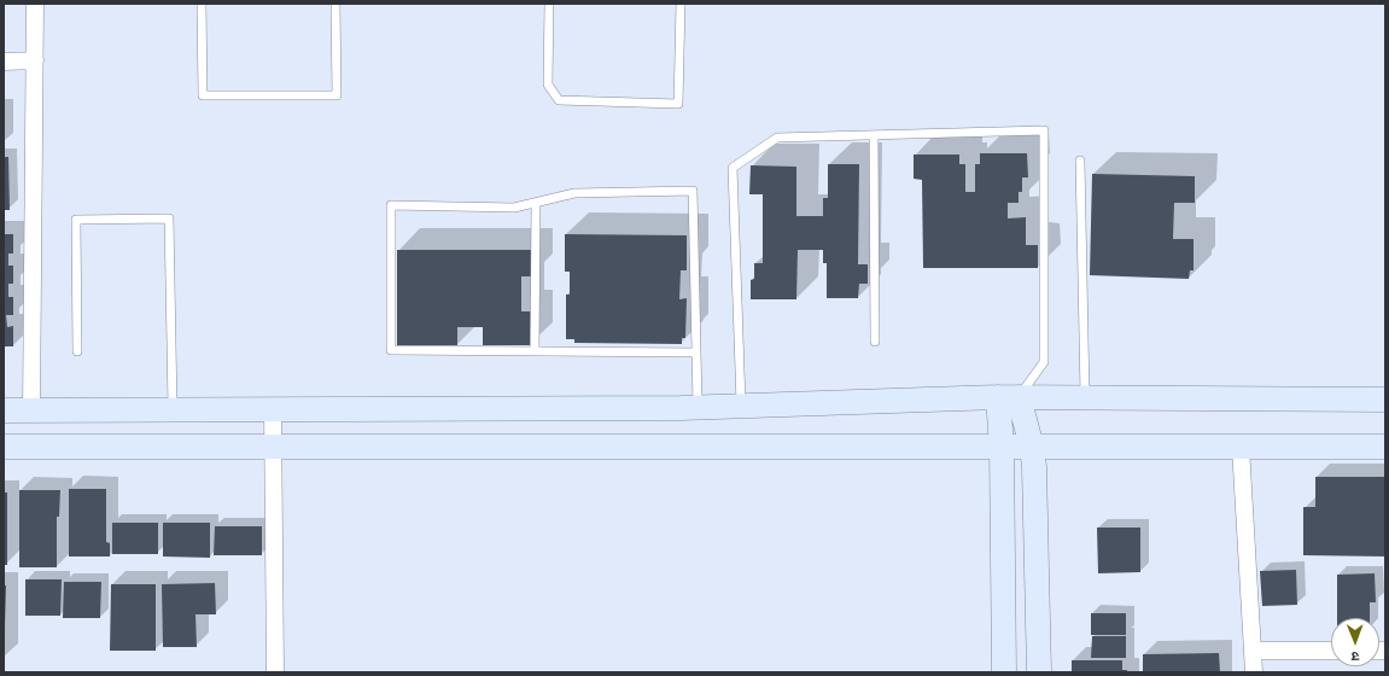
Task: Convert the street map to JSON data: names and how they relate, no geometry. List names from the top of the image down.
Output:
{
  "north": "bottom"
}
